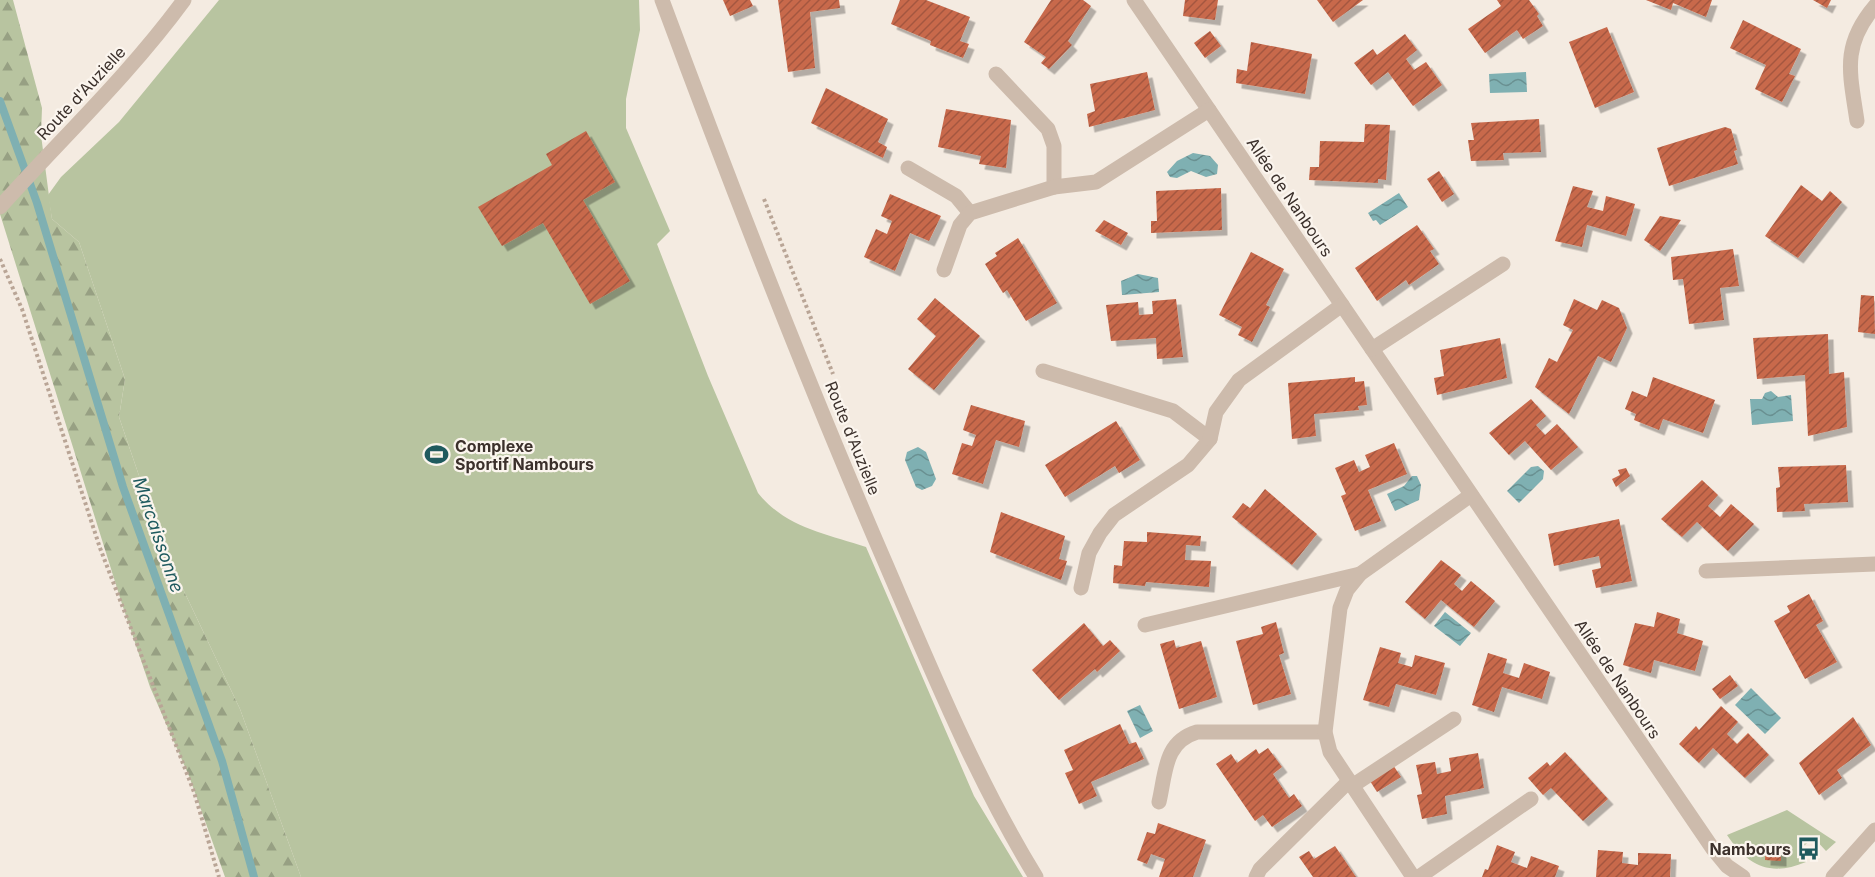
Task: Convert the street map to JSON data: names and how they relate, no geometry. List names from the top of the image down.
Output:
{
  "streets": {
    "street": ["Route d'Auzielle", "Allée de Nanbours"]
  },
  "water": ["Marcaissonne"],
  "places": {
    "sports": ["Complexe Sportif Nambours"],
    "bus stop": ["Nambours"]
  }
}
